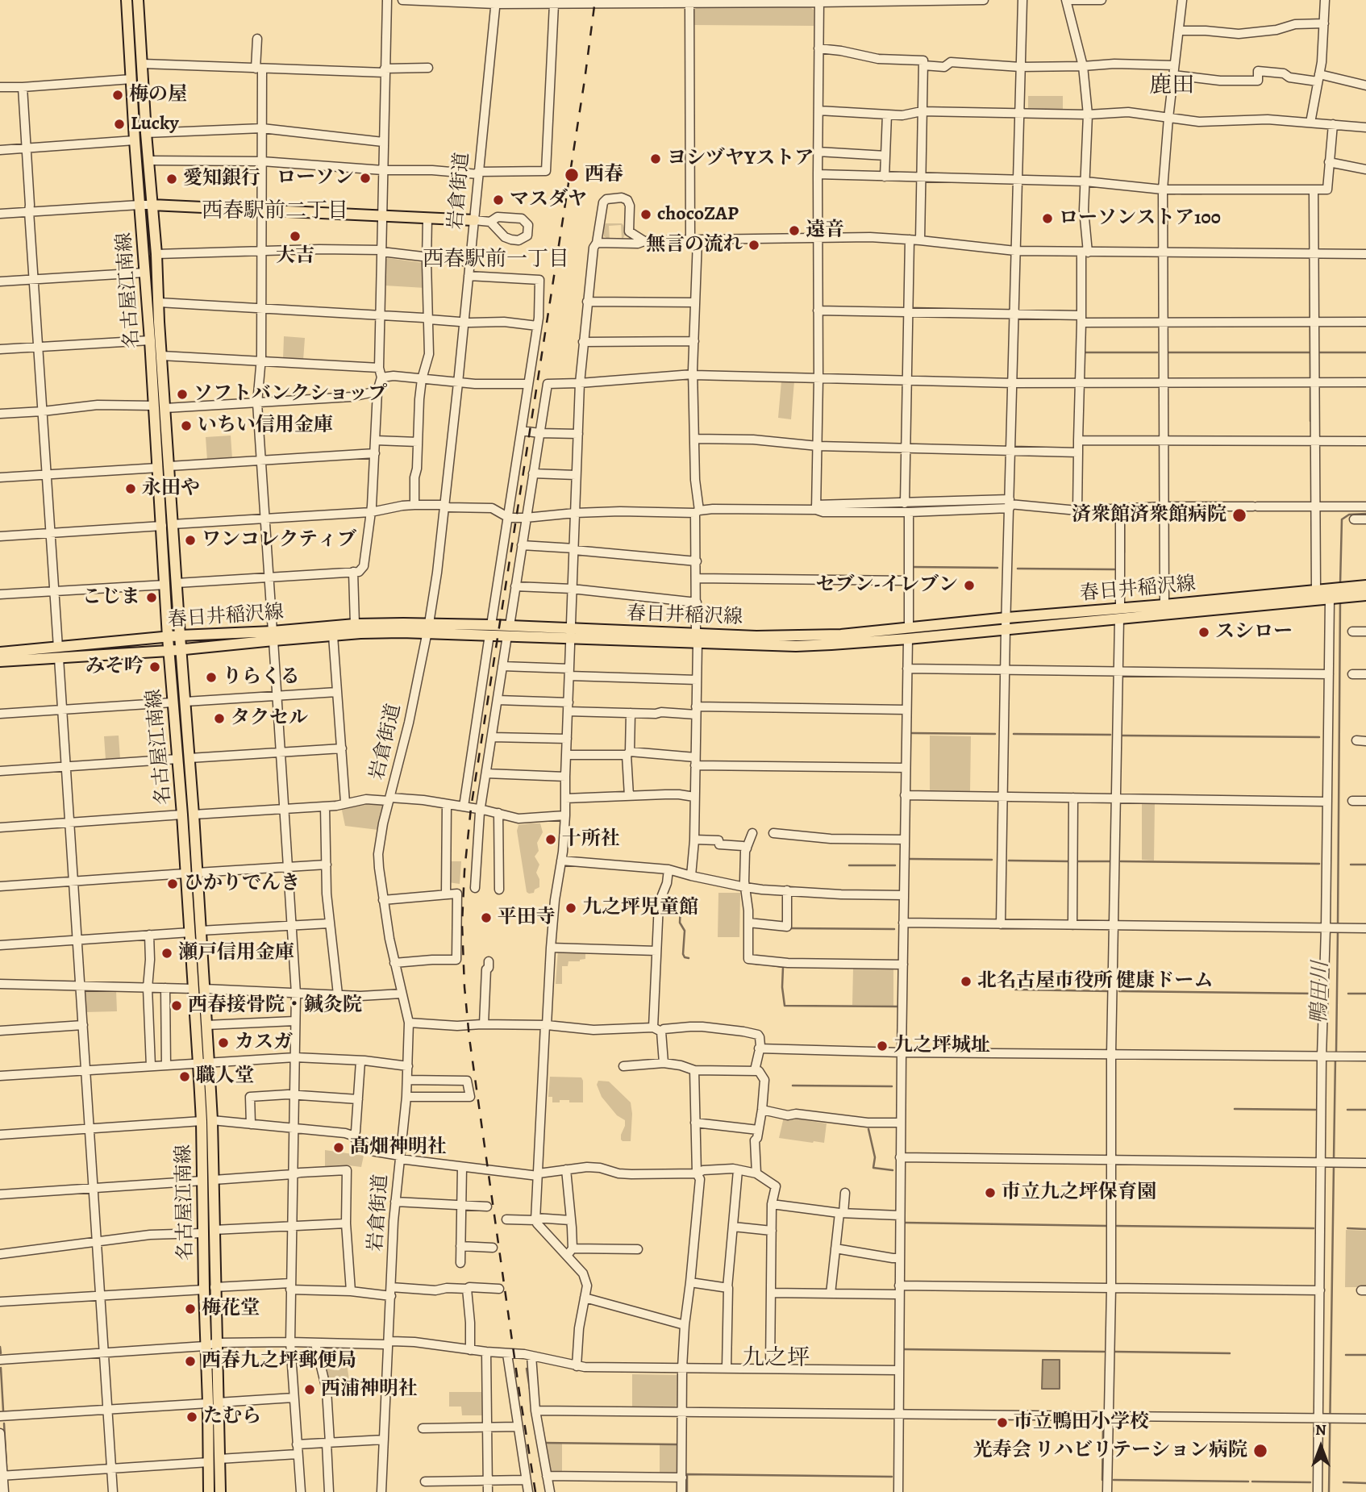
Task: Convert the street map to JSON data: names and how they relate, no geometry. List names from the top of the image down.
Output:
{
  "streets": {
    "main road": ["名古屋江南線", "春日井稲沢線"],
    "street": ["岩倉街道"]
  },
  "crossings": [
    ["岩倉街道", "春日井稲沢線"],
    ["名古屋江南線", "春日井稲沢線"]
  ],
  "districts": [
    "鹿田",
    "西春駅前二丁目",
    "西春駅前一丁目",
    "九之坪"
  ],
  "water": ["鴨田川"],
  "places": [
    "梅の屋",
    "Lucky",
    "ヨシヅヤYストア",
    "西春",
    "ローソン",
    "愛知銀行",
    "マスダヤ",
    "chocoZAP",
    "ローソンストア100",
    "遠音",
    "大吉",
    "無言の流れ",
    "ソフトバンクショップ",
    "いちい信用金庫",
    "永田や",
    "済衆館済衆館病院",
    "ワンコレクティブ",
    "セブン-イレブン",
    "こじま",
    "スシロー",
    "みそ吟",
    "りらくる",
    "タクセル",
    "十所社",
    "ひかりでんき",
    "九之坪児童館",
    "平田寺",
    "瀬戸信用金庫",
    "北名古屋市役所 健康ドーム",
    "西春接骨院・鍼灸院",
    "カスガ",
    "九之坪城址",
    "職人堂",
    "髙畑神明社",
    "市立九之坪保育園",
    "梅花堂",
    "西春九之坪郵便局",
    "西浦神明社",
    "たむら",
    "市立鴨田小学校",
    "光寿会 リハビリテーション病院"
  ],
  "north": "top"
}
